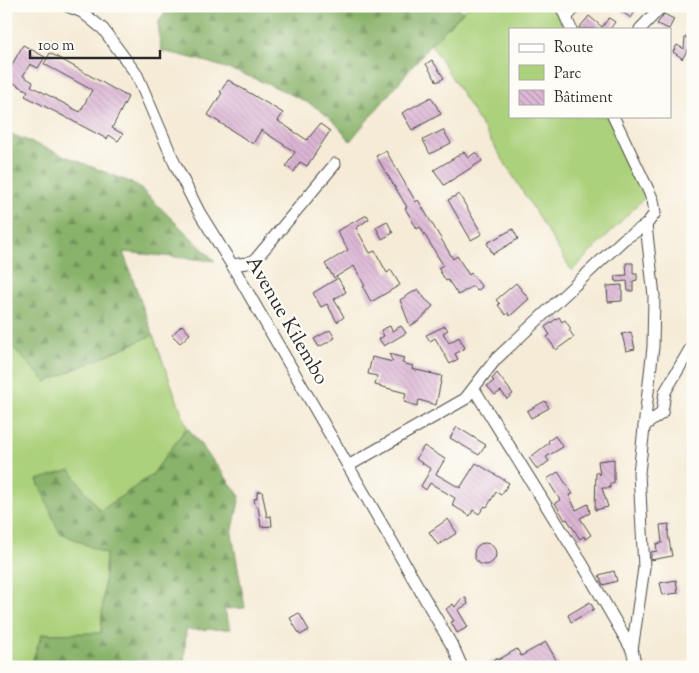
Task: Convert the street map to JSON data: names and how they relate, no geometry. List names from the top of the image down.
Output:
{
  "streets": {
    "street": ["Avenue Kilembo"]
  },
  "legend": ["Route", "Parc", "Bâtiment"],
  "scale_bar": "100 m"
}
